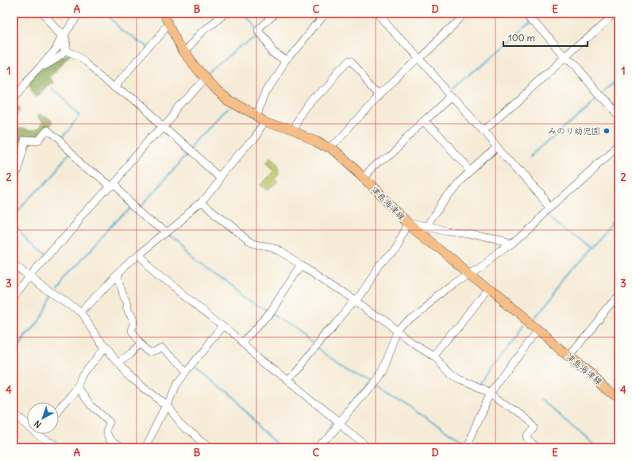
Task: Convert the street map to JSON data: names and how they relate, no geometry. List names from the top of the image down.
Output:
{
  "streets": {
    "main road": ["津島海津線"]
  },
  "places": ["みのり幼児園"],
  "scale_bar": "100 m",
  "north": "bottom left",
  "grid": {
    "columns": [
      "A",
      "B",
      "C",
      "D",
      "E"
    ],
    "rows": [
      "1",
      "2",
      "3",
      "4"
    ]
  }
}
